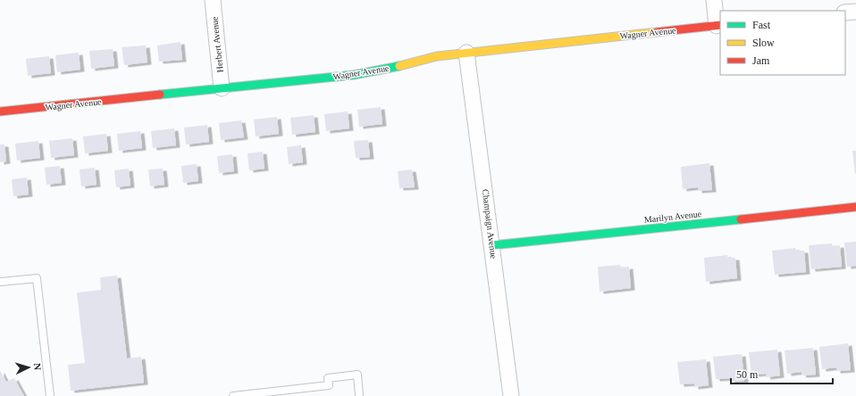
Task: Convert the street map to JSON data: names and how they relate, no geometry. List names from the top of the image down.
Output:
{
  "streets": {
    "street": [
      "Wagner Avenue",
      "Herbert Avenue",
      "Marilyn Avenue",
      "Champaign Avenue"
    ]
  },
  "crossings": [
    ["Wagner Avenue", "Herbert Avenue"],
    ["Wagner Avenue", "Champaign Avenue"],
    ["Marilyn Avenue", "Champaign Avenue"]
  ],
  "legend": ["Fast", "Slow", "Jam"],
  "scale_bar": "50 m",
  "north": "right"
}
